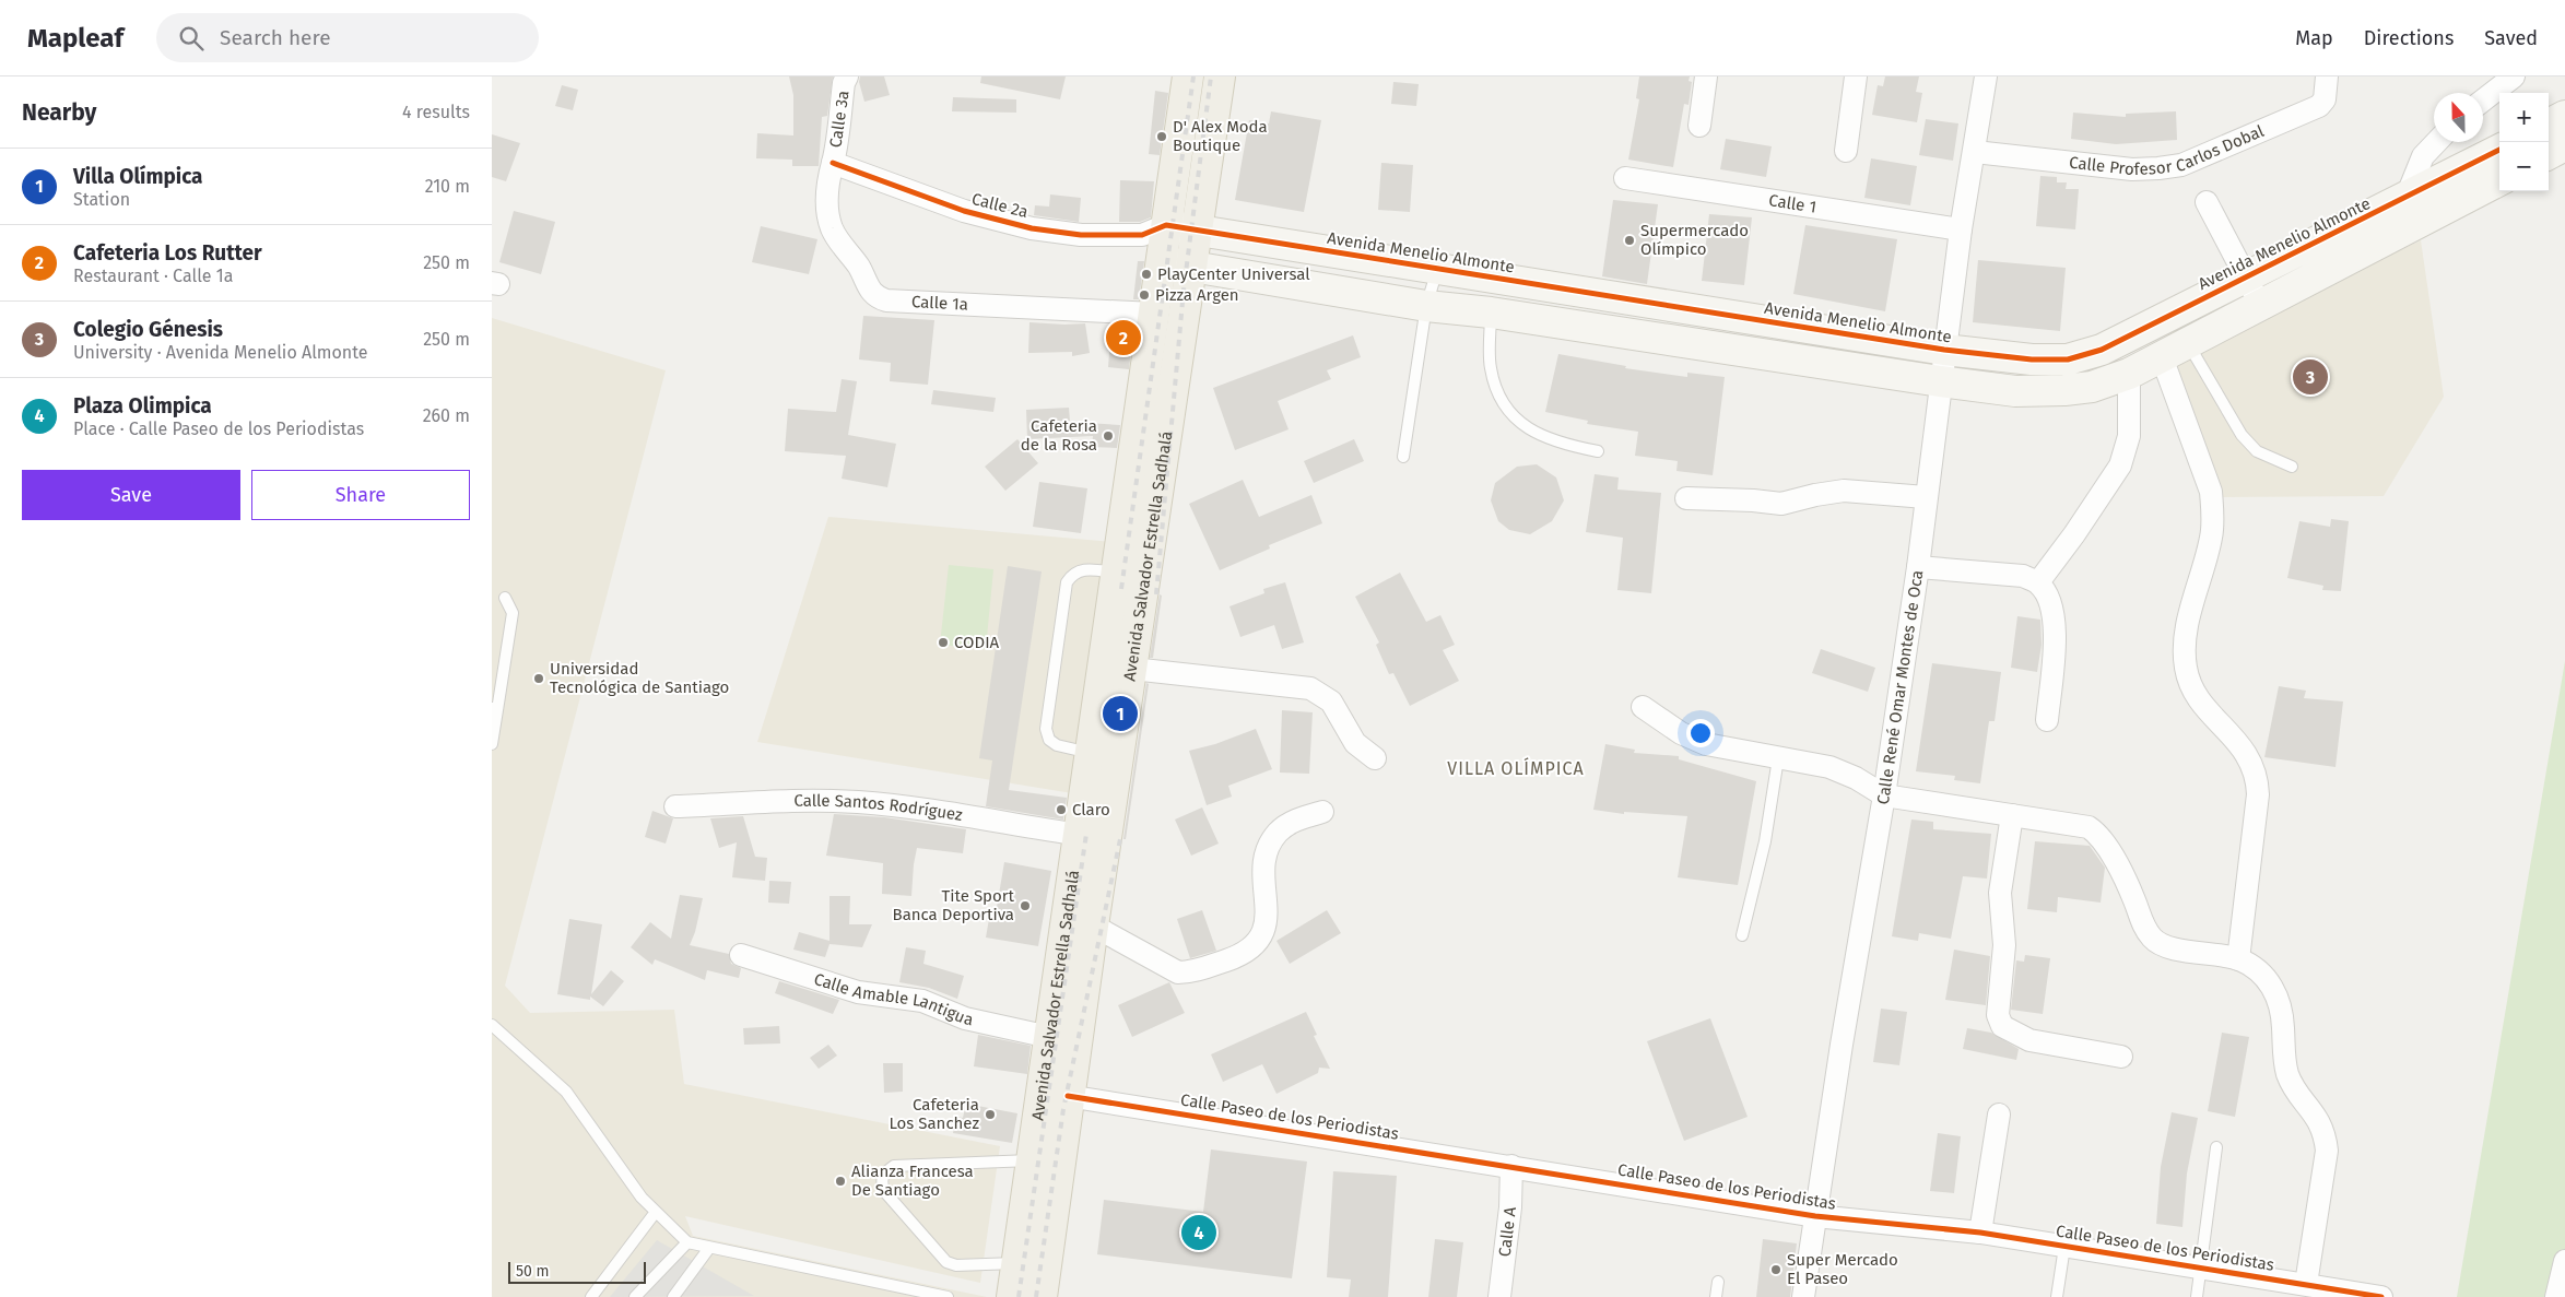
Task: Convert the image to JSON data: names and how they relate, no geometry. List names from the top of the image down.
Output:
{
  "streets": {
    "main road": ["Avenida Salvador Estrella Sadhalá"],
    "street": [
      "Calle 3a",
      "Calle Profesor Carlos Dobal",
      "Calle 1",
      "Calle 2a",
      "Avenida Menelio Almonte",
      "Calle 1a",
      "Calle René Omar Montes de Oca",
      "Calle Santos Rodríguez",
      "Calle Amable Lantigua",
      "Calle Paseo de los Periodistas",
      "Calle A"
    ]
  },
  "crossings": [
    ["Calle 3a", "Calle 2a"],
    ["Calle 3a", "Calle 1a"],
    ["Calle Profesor Carlos Dobal", "Calle René Omar Montes de Oca"],
    ["Calle 1", "Calle René Omar Montes de Oca"],
    ["Calle 2a", "Avenida Menelio Almonte"],
    ["Calle 2a", "Calle 1a"],
    ["Calle 2a", "Avenida Salvador Estrella Sadhalá"],
    ["Avenida Menelio Almonte", "Avenida Salvador Estrella Sadhalá"],
    ["Avenida Menelio Almonte", "Calle René Omar Montes de Oca"],
    ["Calle 1a", "Avenida Salvador Estrella Sadhalá"],
    ["Avenida Salvador Estrella Sadhalá", "Calle Santos Rodríguez"],
    ["Avenida Salvador Estrella Sadhalá", "Calle Amable Lantigua"],
    ["Avenida Salvador Estrella Sadhalá", "Calle Paseo de los Periodistas"],
    ["Calle René Omar Montes de Oca", "Calle Paseo de los Periodistas"],
    ["Calle Paseo de los Periodistas", "Calle A"]
  ],
  "districts": ["VILLA OLÍMPICA"],
  "places": [
    "D' Alex Moda Boutique",
    "Supermercado Olímpico",
    "PlayCenter Universal",
    "Pizza Argen",
    "Cafeteria de la Rosa",
    "CODIA",
    "Universidad Tecnológica de Santiago",
    "Claro",
    "Tite Sport Banca Deportiva",
    "Cafeteria Los Sanchez",
    "Alianza Francesa De Santiago",
    "Super Mercado El Paseo"
  ],
  "scale_bar": "50 m",
  "north": "top",
  "page": {
    "header": "Mapleaf",
    "search": "Search here",
    "nav": ["Map", "Directions", "Saved"],
    "heading": ["Nearby", "4 results"],
    "map_buttons": ["+", "−"],
    "list": [
      {
        "mark": "1",
        "name": "Villa Olímpica",
        "note": "Station",
        "value": "210 m"
      },
      {
        "mark": "2",
        "name": "Cafeteria Los Rutter",
        "note": "Restaurant · Calle 1a",
        "value": "250 m"
      },
      {
        "mark": "3",
        "name": "Colegio Génesis",
        "note": "University · Avenida Menelio Almonte",
        "value": "250 m"
      },
      {
        "mark": "4",
        "name": "Plaza Olimpica",
        "note": "Place · Calle Paseo de los Periodistas",
        "value": "260 m"
      }
    ],
    "pins": [
      "2",
      "3",
      "1",
      "4"
    ],
    "buttons": ["Save", "Share"],
    "scale": "50 m"
  }
}
